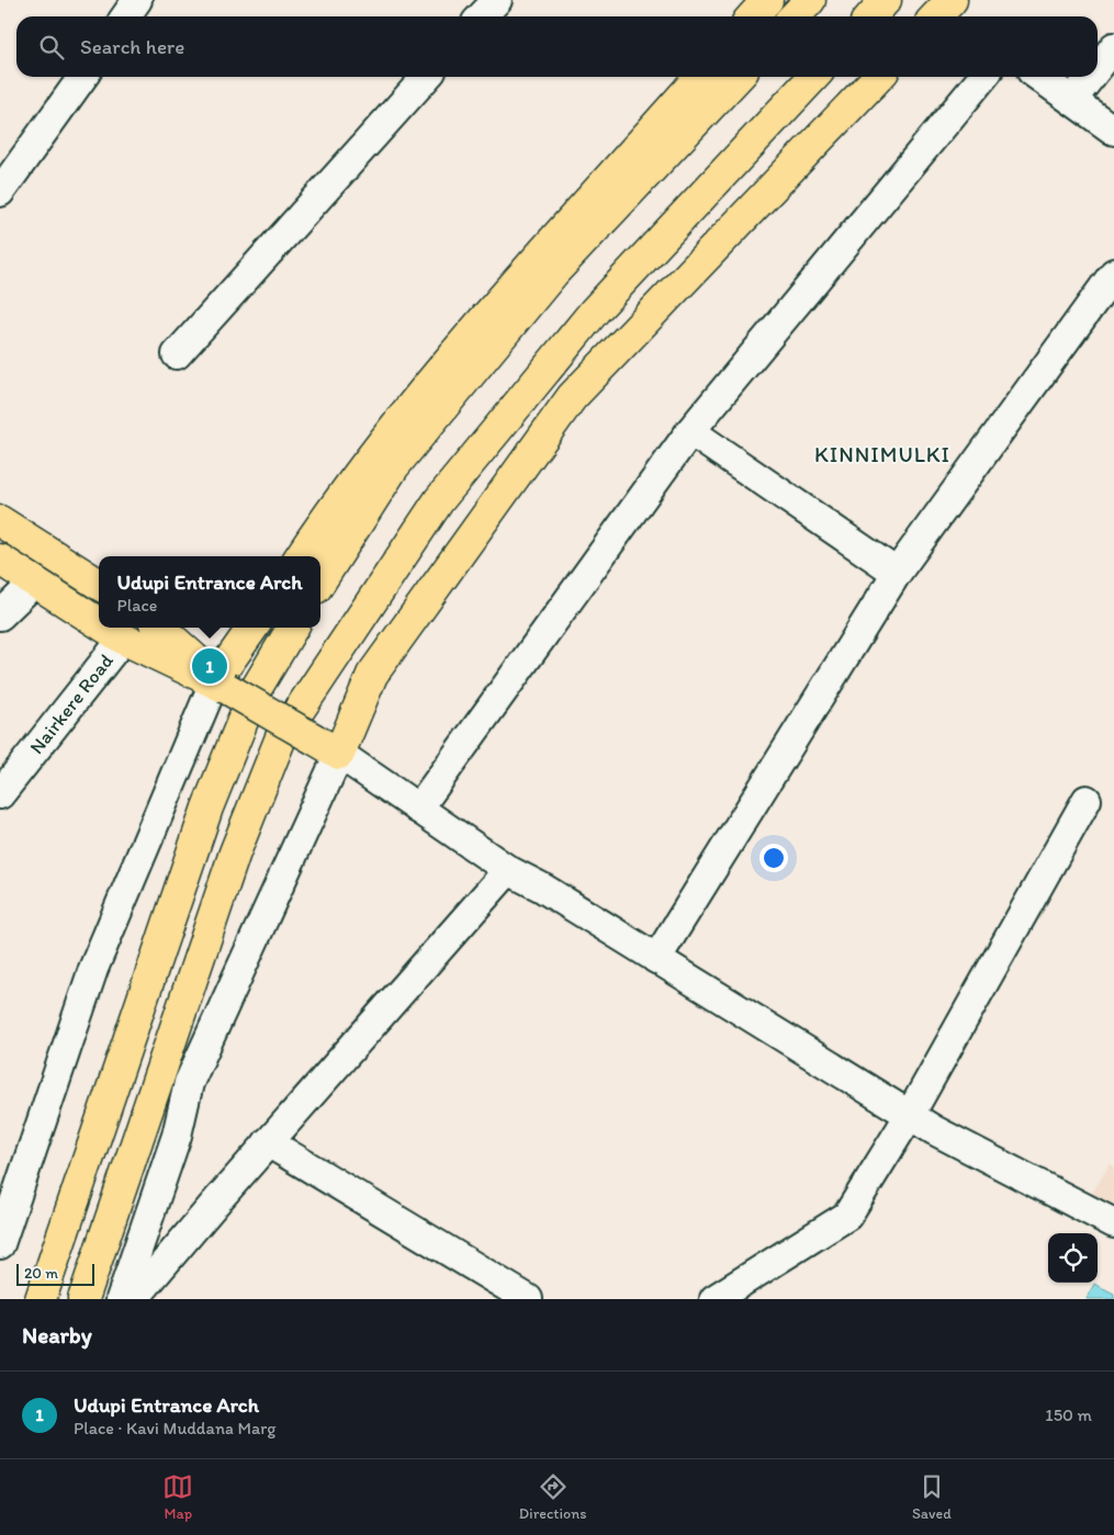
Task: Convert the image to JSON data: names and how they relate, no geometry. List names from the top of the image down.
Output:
{
  "streets": {
    "street": ["Nairkere Road"]
  },
  "districts": ["KINNIMULKI"],
  "scale_bar": "20 m",
  "page": {
    "search": "Search here",
    "popup": ["Udupi Entrance Arch", "Place"],
    "pins": "1",
    "scale": "20 m",
    "heading": "Nearby",
    "list": [
      {
        "mark": "1",
        "name": "Udupi Entrance Arch",
        "note": "Place · Kavi Muddana Marg",
        "value": "150 m"
      }
    ],
    "nav": ["Map", "Directions", "Saved"]
  }
}
